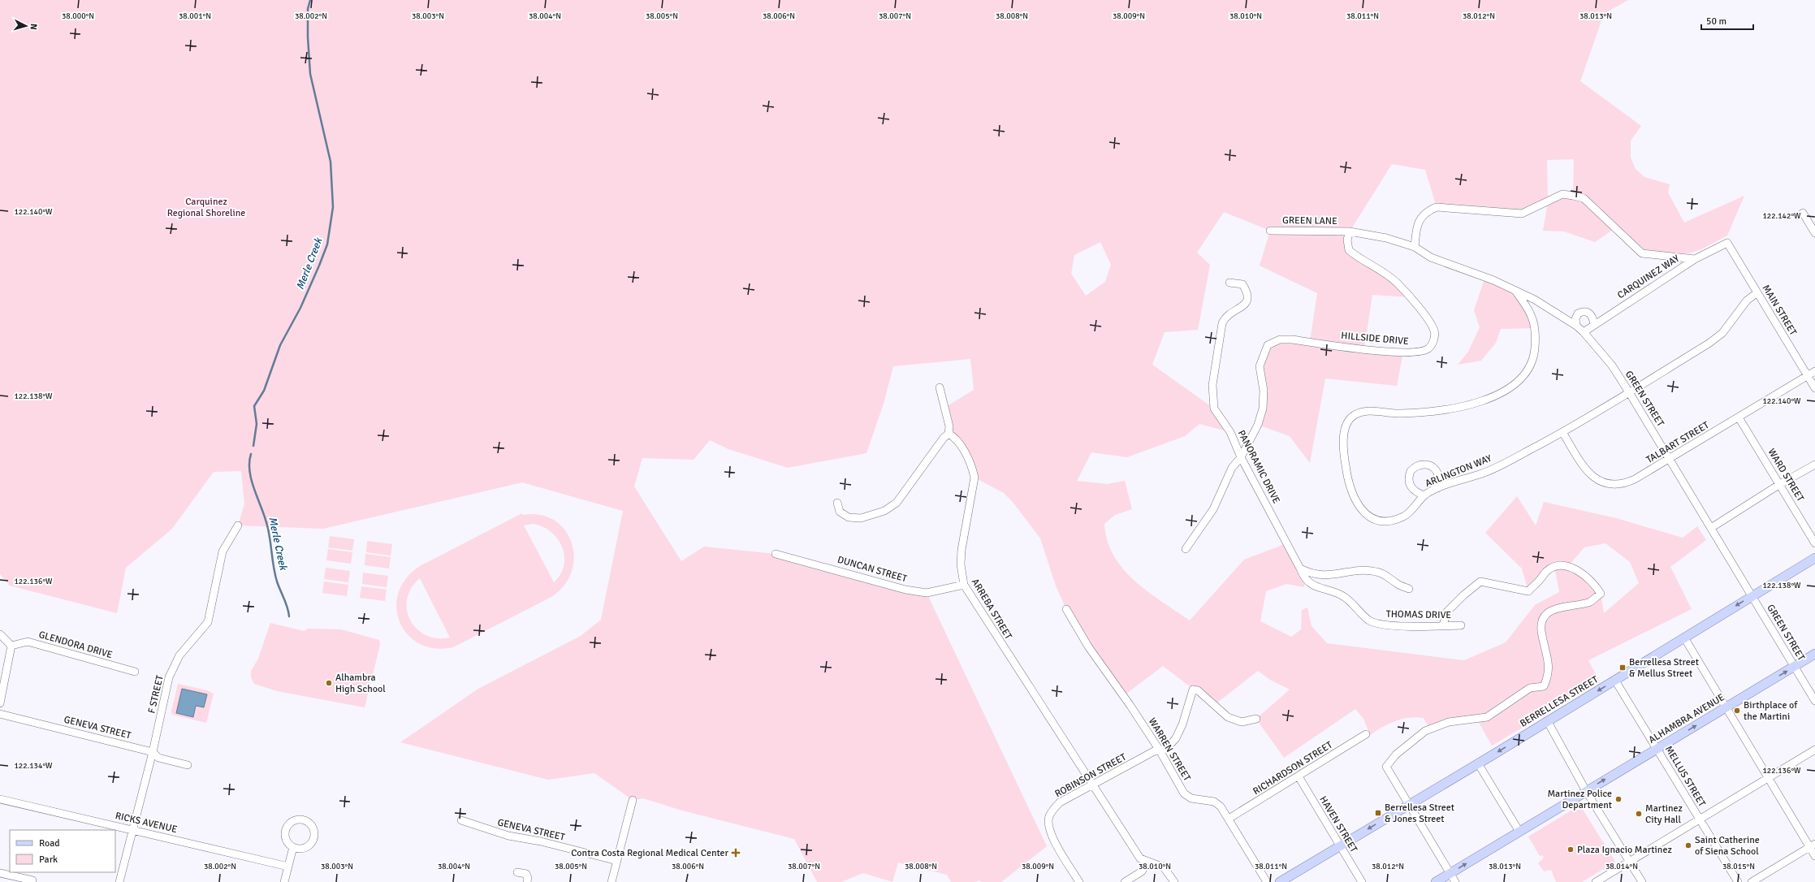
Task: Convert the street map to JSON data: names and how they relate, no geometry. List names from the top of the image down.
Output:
{
  "streets": {
    "main road": ["BERRELLESA STREET", "ALHAMBRA AVENUE"],
    "street": [
      "GREEN LANE",
      "CARQUINEZ WAY",
      "MAIN STREET",
      "HILLSIDE DRIVE",
      "GREEN STREET",
      "TALBART STREET",
      "PANORAMIC DRIVE",
      "ARLINGTON WAY",
      "WARD STREET",
      "DUNCAN STREET",
      "ARREBA STREET",
      "THOMAS DRIVE",
      "GLENDORA DRIVE",
      "F STREET",
      "GENEVA STREET",
      "WARREN STREET",
      "RICHARDSON STREET",
      "ROBINSON STREET",
      "MELLUS STREET",
      "RICKS AVENUE",
      "HAVEN STREET"
    ]
  },
  "crossings": [
    ["GREEN LANE", "HILLSIDE DRIVE"],
    ["GREEN LANE", "GREEN STREET"],
    ["CARQUINEZ WAY", "MAIN STREET"],
    ["CARQUINEZ WAY", "GREEN STREET"],
    ["MAIN STREET", "TALBART STREET"],
    ["MAIN STREET", "ARLINGTON WAY"],
    ["HILLSIDE DRIVE", "GREEN STREET"],
    ["HILLSIDE DRIVE", "PANORAMIC DRIVE"],
    ["GREEN STREET", "TALBART STREET"],
    ["GREEN STREET", "ARLINGTON WAY"],
    ["GREEN STREET", "BERRELLESA STREET"],
    ["GREEN STREET", "ALHAMBRA AVENUE"],
    ["TALBART STREET", "ARLINGTON WAY"],
    ["TALBART STREET", "WARD STREET"],
    ["PANORAMIC DRIVE", "THOMAS DRIVE"],
    ["DUNCAN STREET", "ARREBA STREET"],
    ["ARREBA STREET", "ROBINSON STREET"],
    ["F STREET", "GENEVA STREET"],
    ["F STREET", "RICKS AVENUE"],
    ["BERRELLESA STREET", "MELLUS STREET"],
    ["BERRELLESA STREET", "HAVEN STREET"],
    ["ALHAMBRA AVENUE", "MELLUS STREET"],
    ["WARREN STREET", "RICHARDSON STREET"],
    ["WARREN STREET", "ROBINSON STREET"],
    ["RICHARDSON STREET", "HAVEN STREET"]
  ],
  "one_way": ["BERRELLESA STREET", "ALHAMBRA AVENUE"],
  "water": ["Merle Creek"],
  "parks": ["Carquinez Regional Shoreline"],
  "places": {
    "transit": ["Berrellesa Street & Mellus Street", "Berrellesa Street & Jones Street"],
    "other": [
      "Alhambra High School",
      "Birthplace of the Martini",
      "Martinez Police Department",
      "Martinez City Hall",
      "Saint Catherine of Siena School",
      "Plaza Ignacio Martinez"
    ],
    "health": ["Contra Costa Regional Medical Center"]
  },
  "legend": ["Road", "Park"],
  "scale_bar": "50 m",
  "north": "right",
  "coordinates": [
    "38.000°N",
    "38.001°N",
    "38.002°N",
    "38.003°N",
    "38.004°N",
    "38.005°N",
    "38.006°N",
    "38.007°N",
    "38.008°N",
    "38.009°N",
    "38.010°N",
    "38.011°N",
    "38.012°N",
    "38.013°N",
    "122.140°W",
    "122.142°W",
    "122.138°W",
    "122.136°W",
    "122.134°W",
    "38.014°N",
    "38.015°N"
  ]
}
